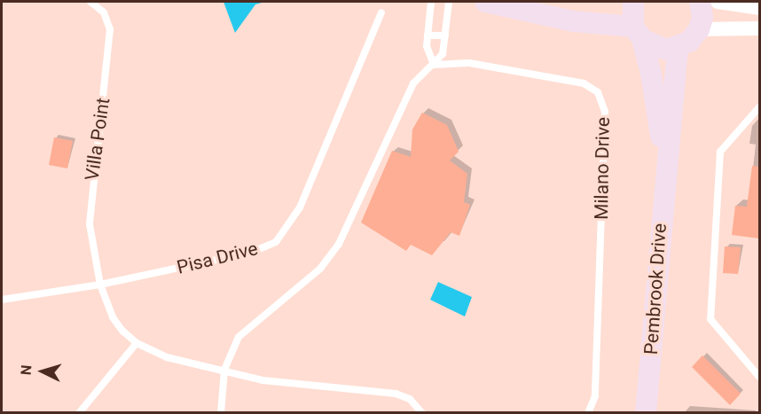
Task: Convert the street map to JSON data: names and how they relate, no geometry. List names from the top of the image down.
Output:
{
  "streets": {
    "street": ["Pembrook Drive"],
    "lane": ["Villa Point", "Milano Drive", "Pisa Drive"]
  },
  "crossings": [
    ["Villa Point", "Pisa Drive"]
  ],
  "north": "left"
}
